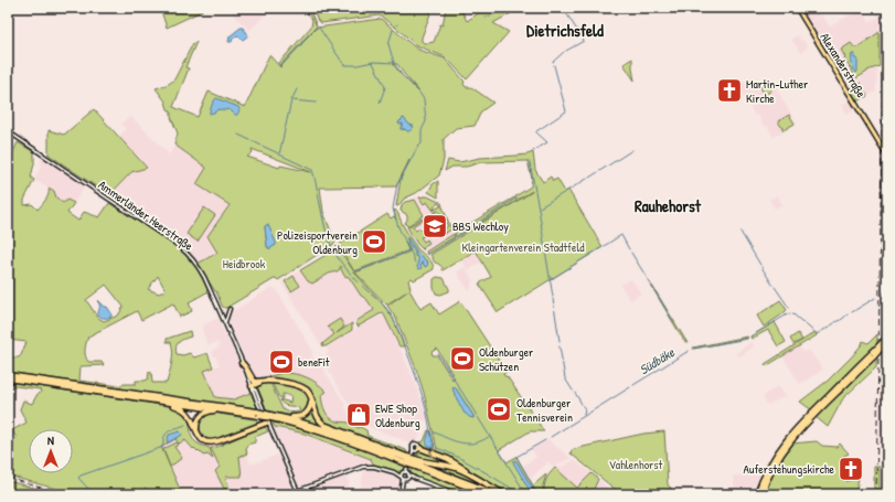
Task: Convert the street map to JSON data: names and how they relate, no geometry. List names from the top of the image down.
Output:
{
  "streets": {
    "main road": ["Alexanderstraße"],
    "street": ["Ammerländer Heerstraße"]
  },
  "districts": ["Dietrichsfeld", "Rauhehorst"],
  "water": ["Südbäke"],
  "parks": ["Kleingartenverein Stadtfeld", "Heidbrook", "Vahlenhorst"],
  "places": {
    "church": ["Martin-Luther Kirche", "Auferstehungskirche"],
    "school or university": ["BBS Wechloy"],
    "sports": [
      "Polizeisportverein Oldenburg",
      "Oldenburger Schützen",
      "beneFit",
      "Oldenburger Tennisverein"
    ],
    "shop": ["EWE Shop Oldenburg"]
  },
  "north": "top"
}
